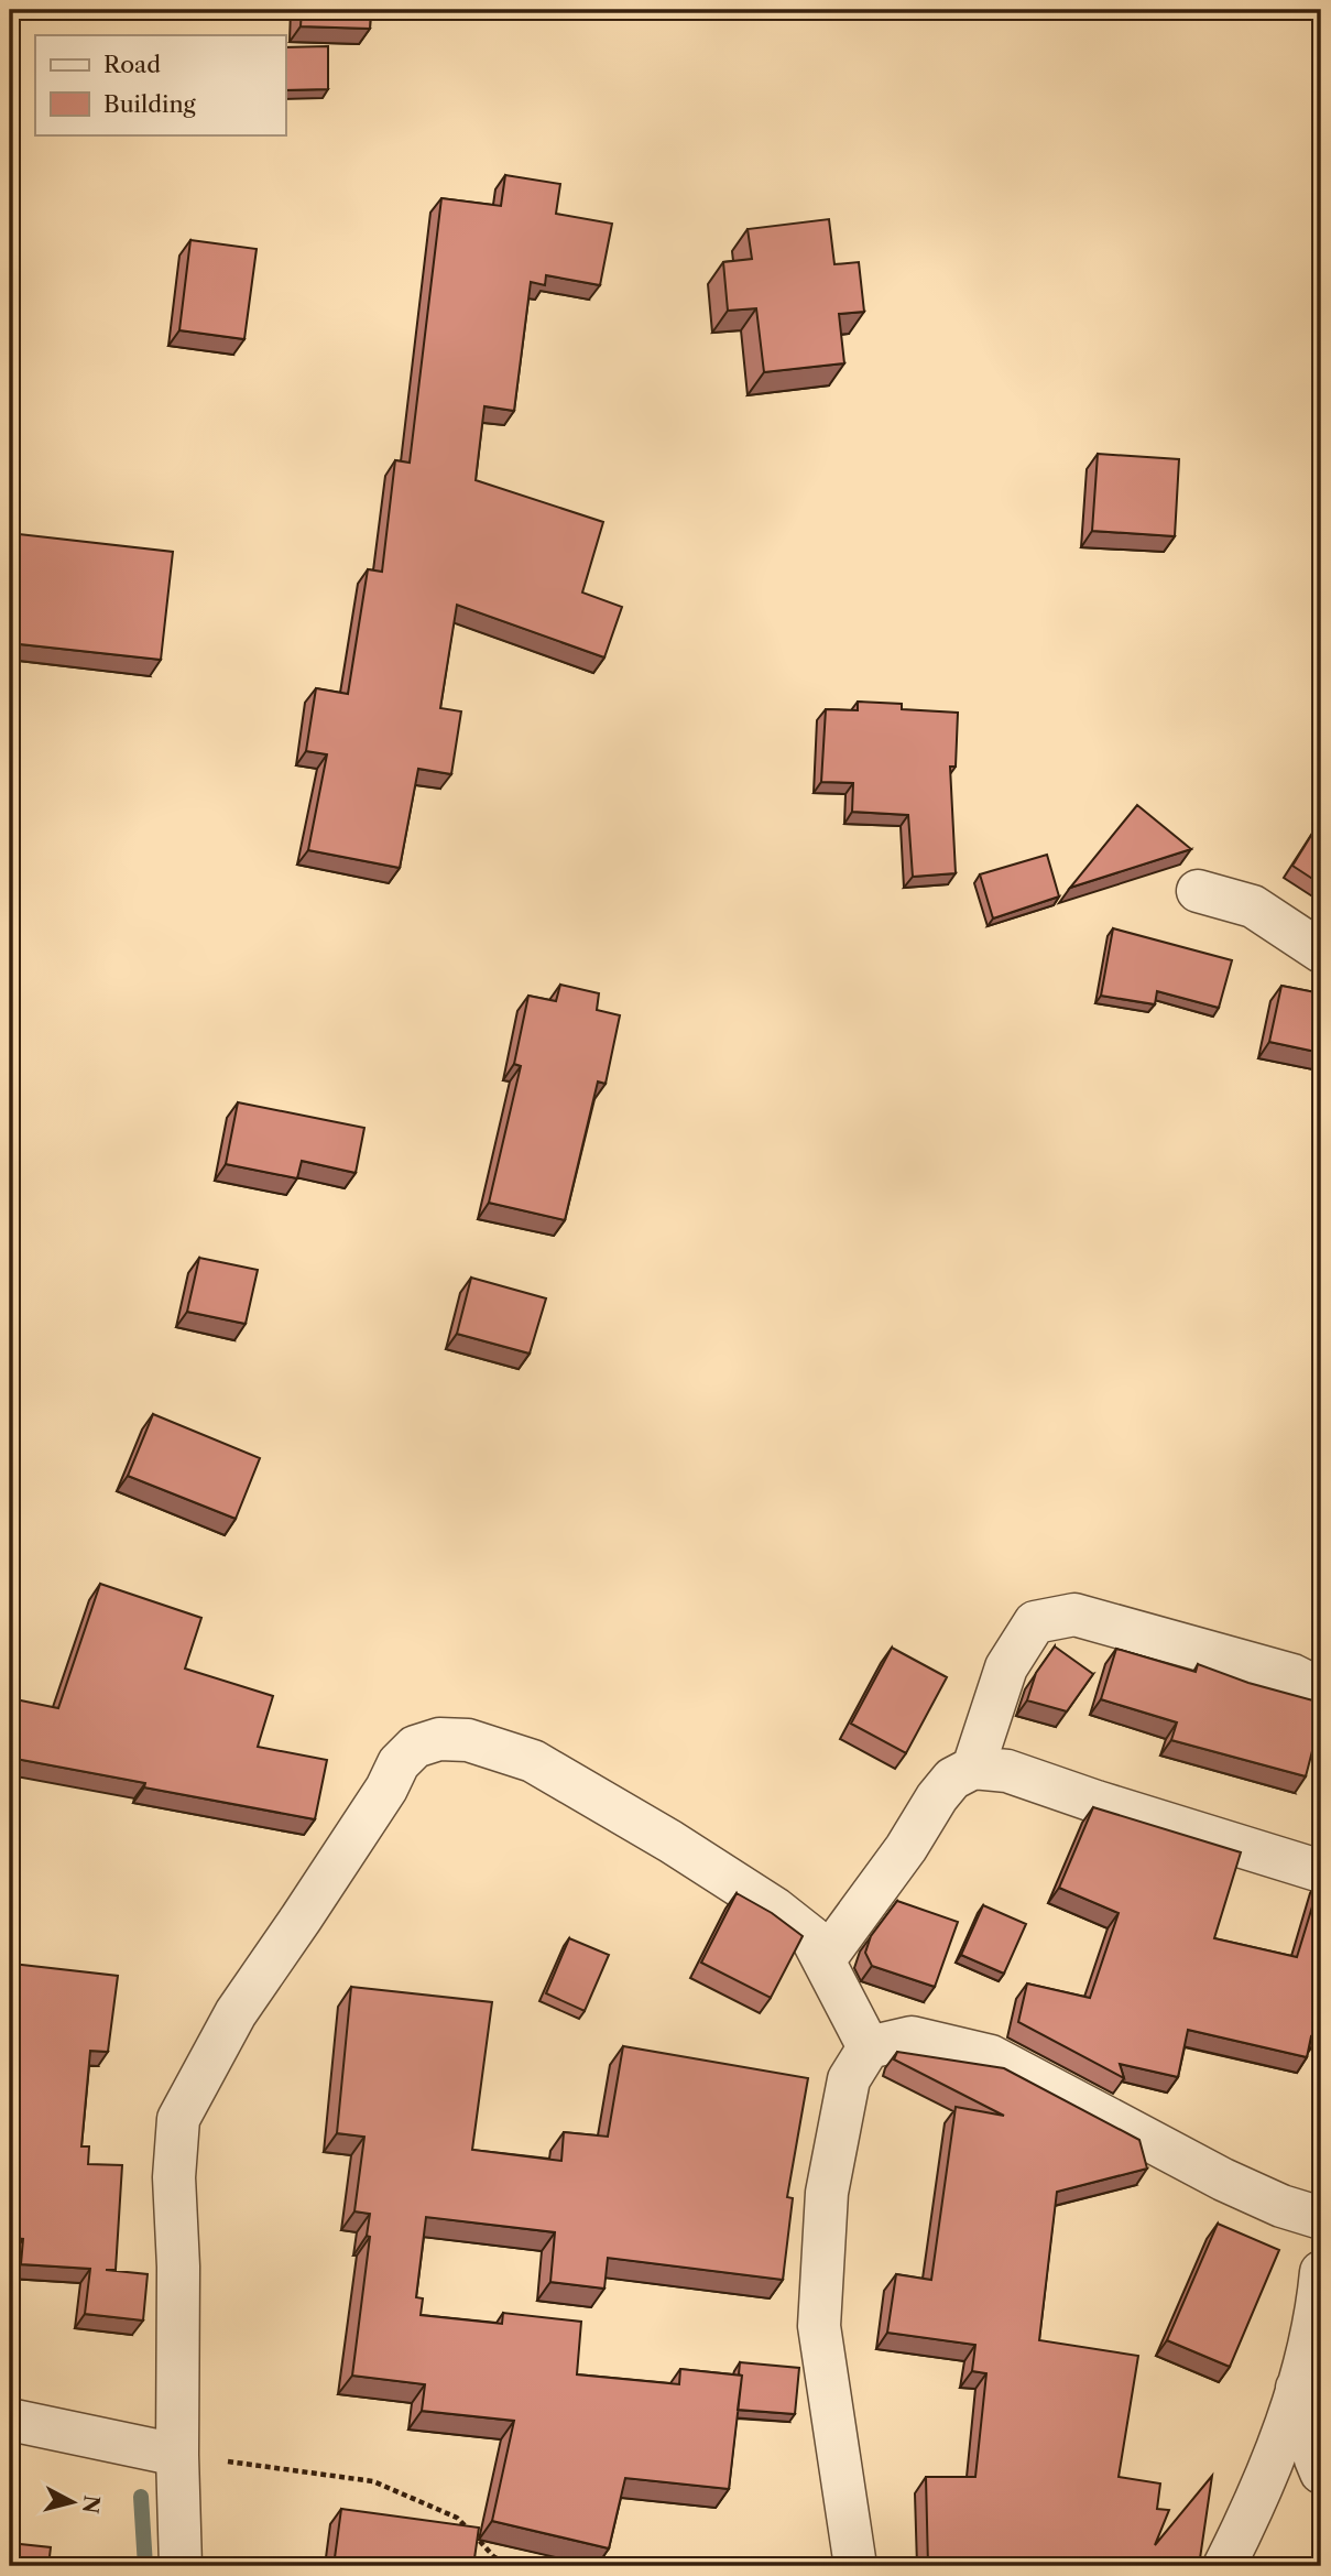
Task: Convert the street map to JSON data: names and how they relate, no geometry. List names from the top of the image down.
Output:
{
  "legend": ["Road", "Building"],
  "north": "right"
}
